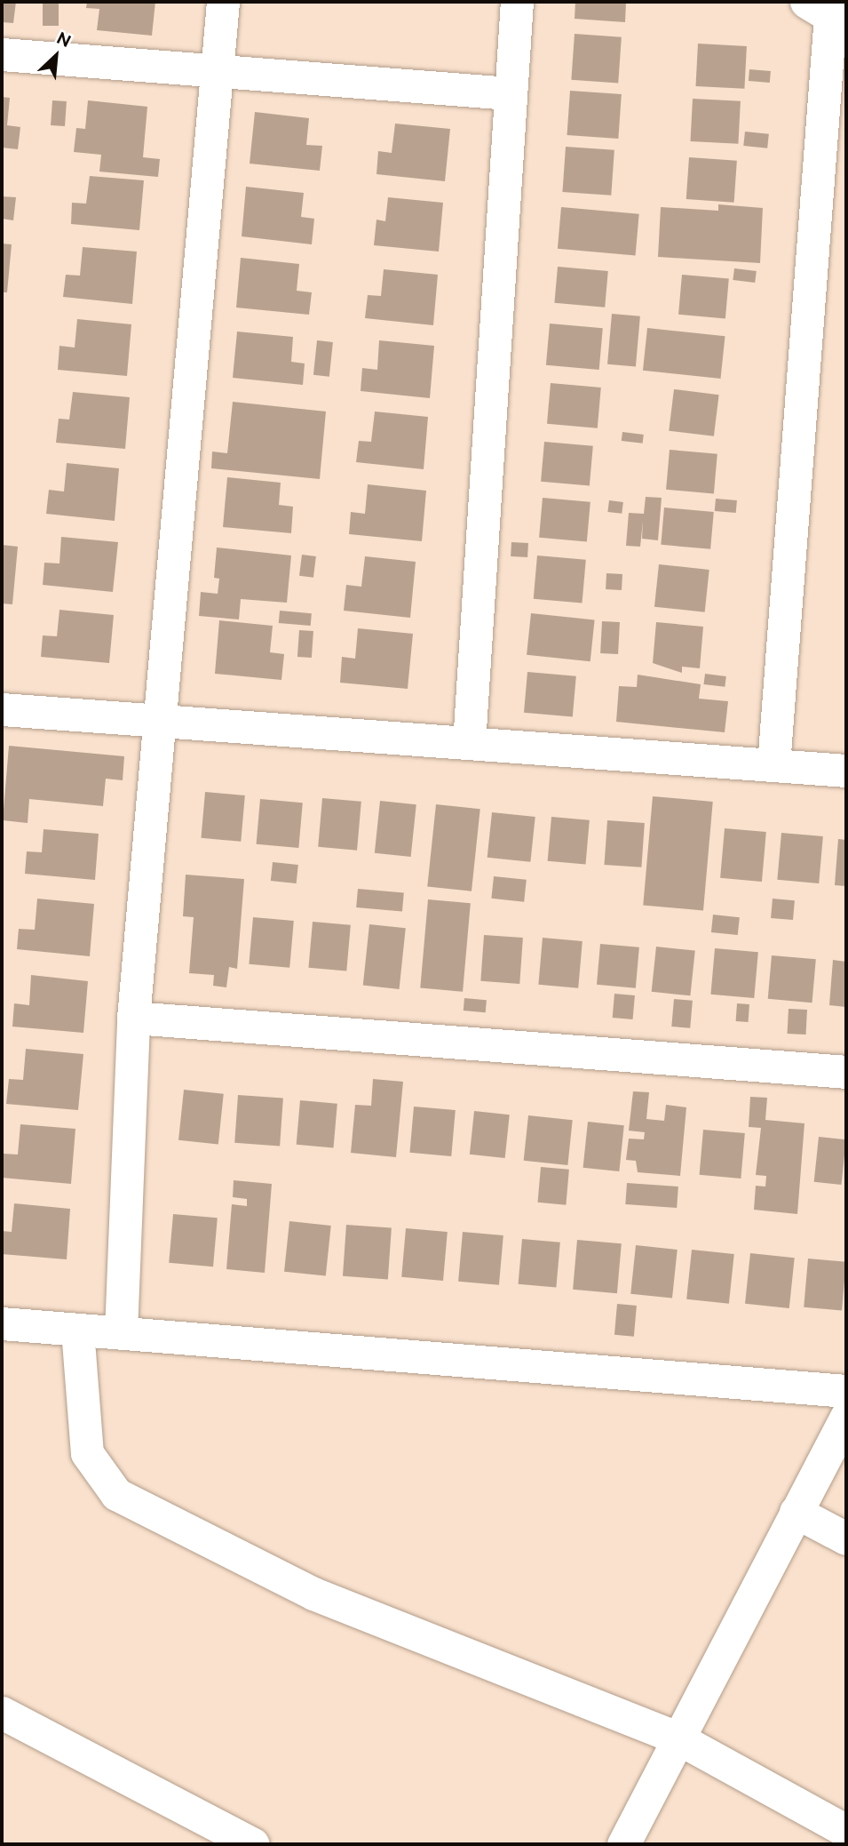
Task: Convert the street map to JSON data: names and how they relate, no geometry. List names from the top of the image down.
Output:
{
  "north": "top right"
}
